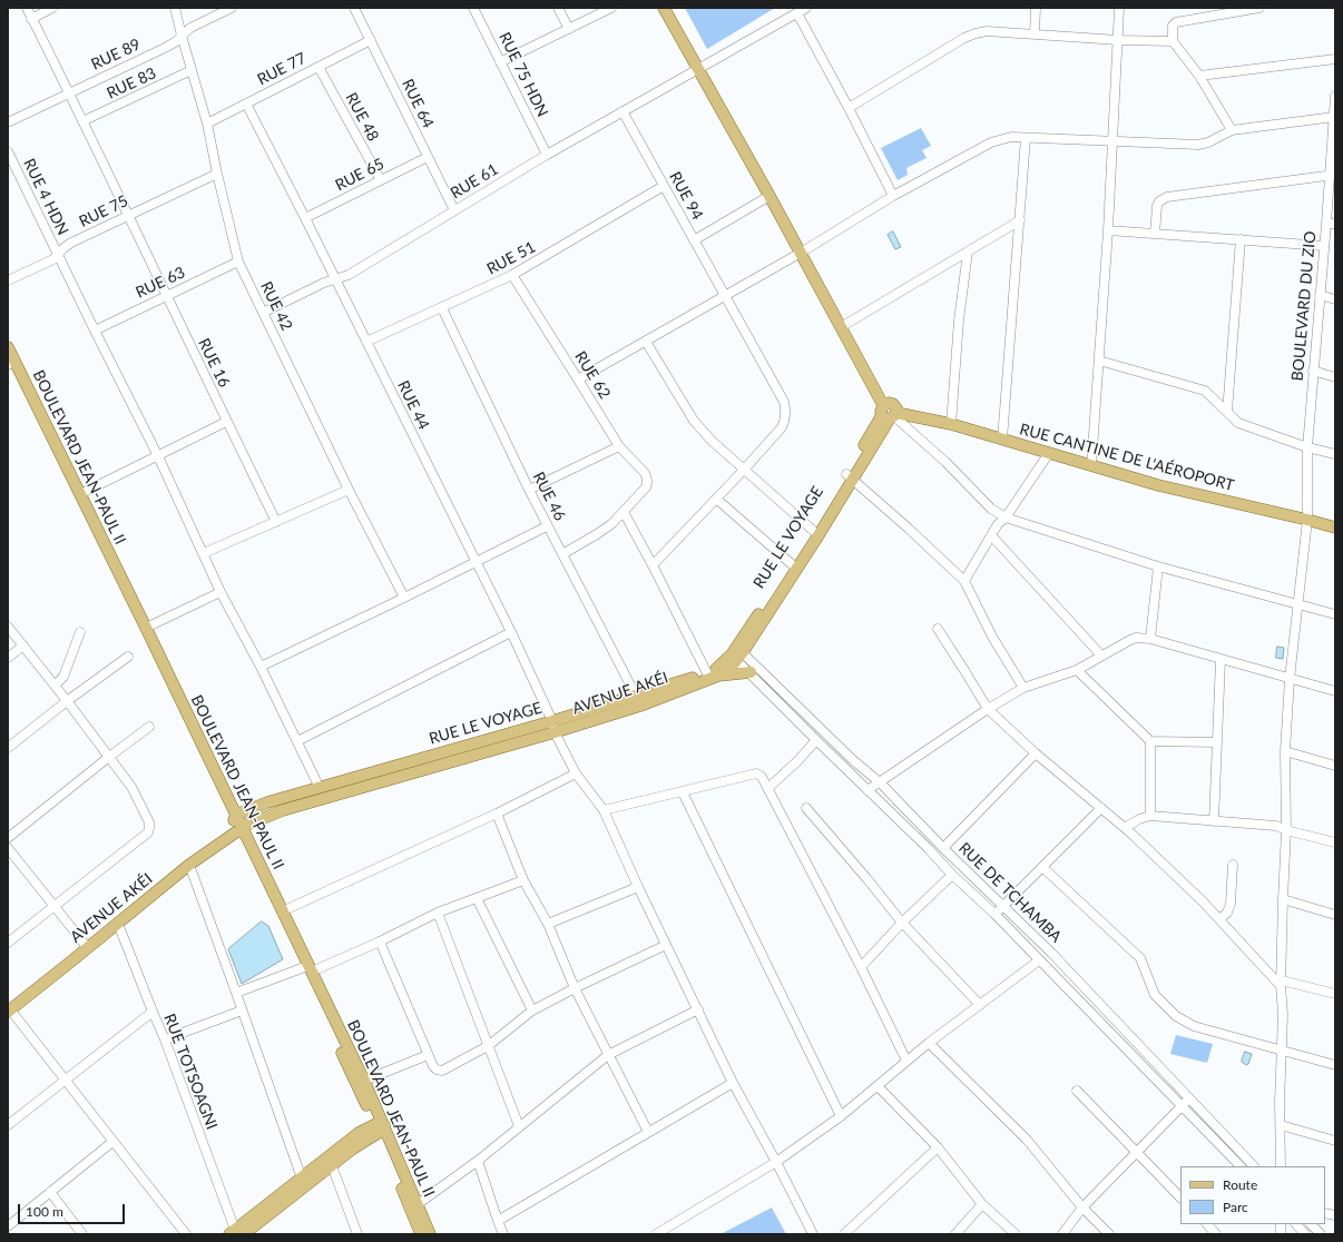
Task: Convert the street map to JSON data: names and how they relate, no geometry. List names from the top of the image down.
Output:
{
  "streets": {
    "main road": [
      "BOULEVARD JEAN-PAUL II",
      "RUE CANTINE DE L'AÉROPORT",
      "RUE LE VOYAGE",
      "AVENUE AKÉI"
    ],
    "street": [
      "RUE 89",
      "RUE 77",
      "RUE 75 HDN",
      "RUE 83",
      "RUE 64",
      "RUE 48",
      "RUE 65",
      "RUE 61",
      "RUE 94",
      "RUE 4 HDN",
      "RUE 75",
      "RUE 51",
      "RUE 63",
      "RUE 42",
      "BOULEVARD DU ZIO",
      "RUE 16",
      "RUE 62",
      "RUE 44",
      "RUE 46",
      "RUE DE TCHAMBA",
      "RUE TOTSOAGNI"
    ]
  },
  "crossings": [
    ["RUE 89", "RUE 42"],
    ["RUE 89", "RUE 16"],
    ["RUE 77", "RUE 64"],
    ["RUE 77", "RUE 48"],
    ["RUE 77", "RUE 42"],
    ["RUE 77", "RUE 44"],
    ["RUE 75 HDN", "RUE 61"],
    ["RUE 83", "RUE 42"],
    ["RUE 83", "RUE 16"],
    ["RUE 64", "RUE 65"],
    ["RUE 64", "RUE 61"],
    ["RUE 48", "RUE 65"],
    ["RUE 65", "RUE 44"],
    ["RUE 61", "RUE 94"],
    ["RUE 61", "RUE 42"],
    ["RUE 61", "RUE 44"],
    ["RUE 94", "RUE 51"],
    ["RUE 4 HDN", "RUE 75"],
    ["RUE 4 HDN", "RUE 63"],
    ["RUE 4 HDN", "RUE LE VOYAGE"],
    ["RUE 75", "RUE 42"],
    ["RUE 75", "RUE 16"],
    ["RUE 51", "RUE 62"],
    ["RUE 51", "RUE 44"],
    ["RUE 51", "RUE 46"],
    ["RUE 63", "RUE 42"],
    ["RUE 63", "RUE 16"],
    ["BOULEVARD DU ZIO", "RUE CANTINE DE L'AÉROPORT"],
    ["RUE 44", "RUE LE VOYAGE"],
    ["RUE 44", "AVENUE AKÉI"],
    ["BOULEVARD JEAN-PAUL II", "RUE LE VOYAGE"],
    ["BOULEVARD JEAN-PAUL II", "AVENUE AKÉI"],
    ["RUE CANTINE DE L'AÉROPORT", "RUE LE VOYAGE"],
    ["RUE 46", "RUE LE VOYAGE"],
    ["RUE LE VOYAGE", "AVENUE AKÉI"],
    ["RUE LE VOYAGE", "RUE DE TCHAMBA"],
    ["AVENUE AKÉI", "RUE TOTSOAGNI"]
  ],
  "legend": ["Route", "Parc"],
  "scale_bar": "100 m"
}
